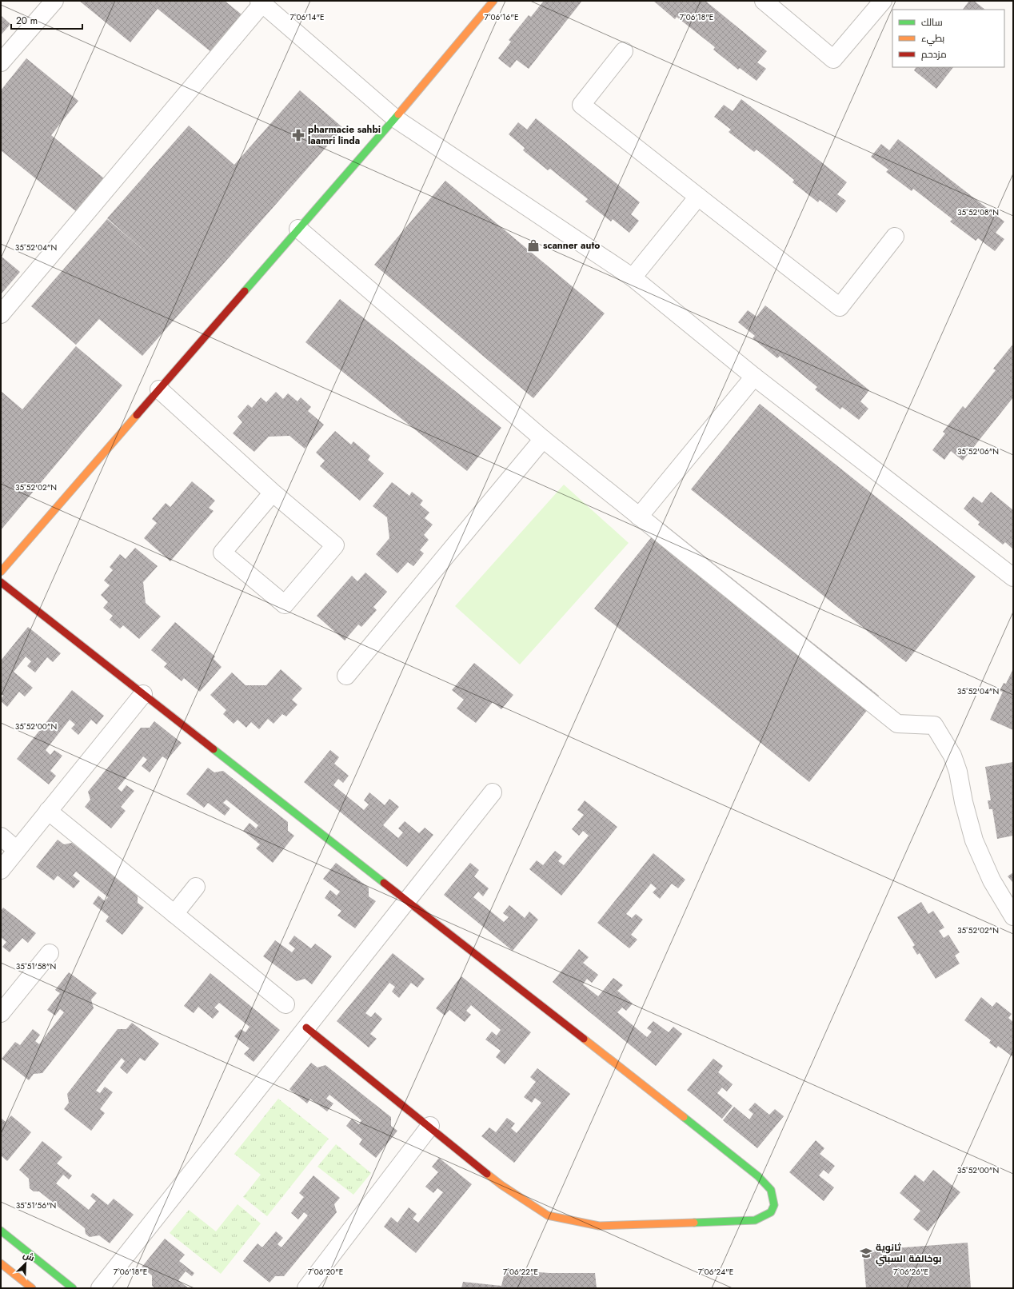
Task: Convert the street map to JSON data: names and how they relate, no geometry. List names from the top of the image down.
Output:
{
  "places": {
    "pharmacy": ["pharmacie sahbi laamri linda"],
    "shop": ["scanner auto"],
    "school or university": ["ثانوية بوخالفة السبتي"]
  },
  "legend": ["سالك", "بطيء", "مزدحم"],
  "scale_bar": "20 m",
  "north": "top right",
  "coordinates": [
    "7°06'14\"E",
    "7°06'16\"E",
    "7°06'18\"E",
    "35°52'08\"N",
    "35°52'04\"N",
    "35°52'06\"N",
    "35°52'02\"N",
    "35°52'00\"N",
    "35°51'58\"N",
    "35°51'56\"N",
    "7°06'20\"E",
    "7°06'22\"E",
    "7°06'24\"E",
    "7°06'26\"E"
  ]
}
